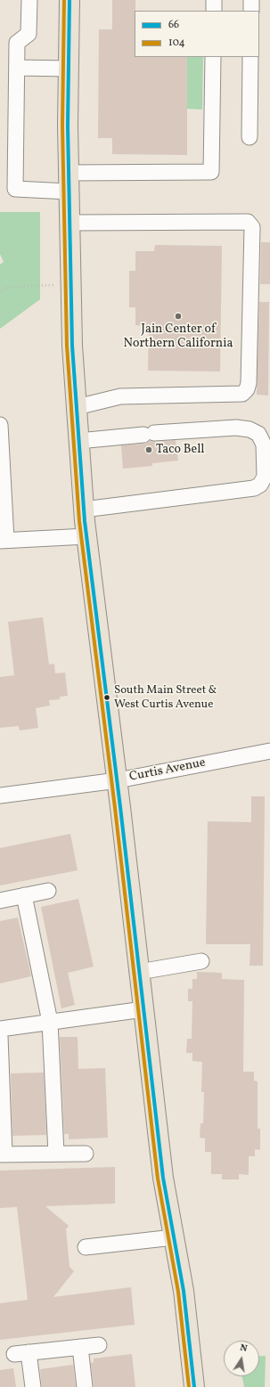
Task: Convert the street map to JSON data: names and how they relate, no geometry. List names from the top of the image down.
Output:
{
  "streets": {
    "street": ["Curtis Avenue"]
  },
  "places": ["Jain Center of Northern California", "Taco Bell", "South Main Street & West Curtis Avenue"],
  "lines": ["transit line 66", "transit line 104"],
  "legend": ["66", "104"],
  "north": "top"
}
